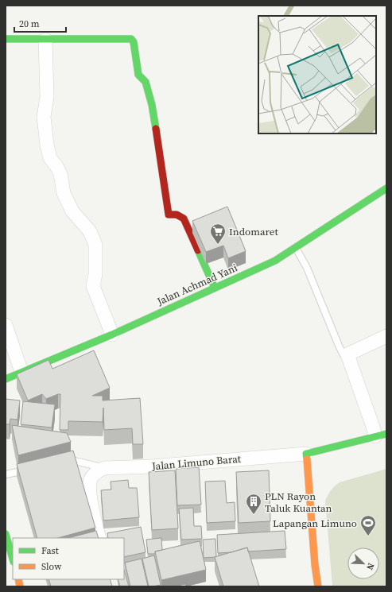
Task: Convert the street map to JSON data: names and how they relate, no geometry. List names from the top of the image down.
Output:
{
  "streets": {
    "street": ["Jalan Achmad Yani", "Jalan Limuno Barat"]
  },
  "places": {
    "supermarket": ["Indomaret"],
    "building": ["PLN Rayon Taluk Kuantan"],
    "sports": ["Lapangan Limuno"]
  },
  "legend": ["Fast", "Slow"],
  "scale_bar": "20 m",
  "north": "bottom right"
}
